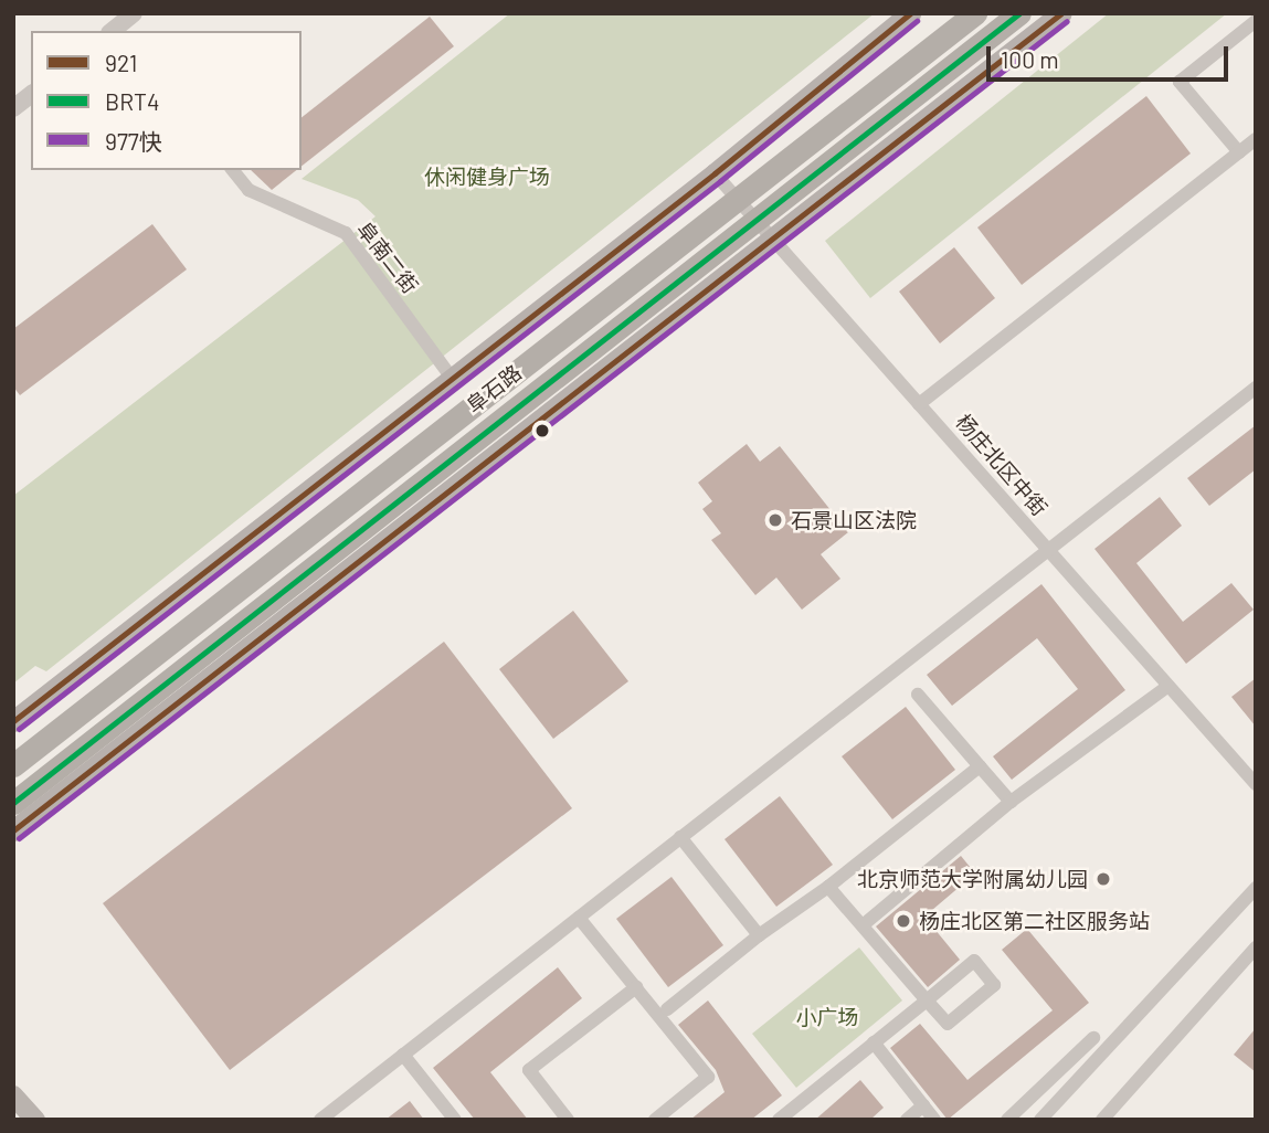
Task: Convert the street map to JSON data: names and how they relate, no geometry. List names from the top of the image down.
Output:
{
  "streets": {
    "highway": ["阜石路"],
    "street": ["阜南二街", "杨庄北区中街"]
  },
  "crossings": [
    ["阜南二街", "阜石路"],
    ["阜石路", "杨庄北区中街"]
  ],
  "parks": ["休闲健身广场", "小广场"],
  "places": ["石景山区法院", "北京师范大学附属幼儿园", "杨庄北区第二社区服务站"],
  "lines": ["transit line 921", "transit line BRT4", "transit line 977快"],
  "legend": ["921", "BRT4", "977快"],
  "scale_bar": "100 m"
}
